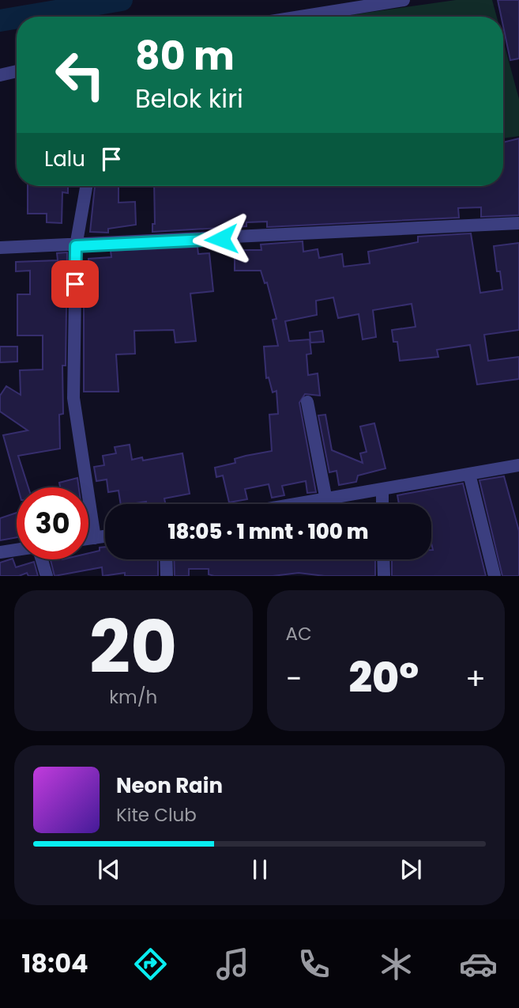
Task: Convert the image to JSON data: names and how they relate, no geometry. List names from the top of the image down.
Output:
{
  "page": {
    "turn": ["80 m", "Belok kiri"],
    "then": "Lalu",
    "limit": "30",
    "trip": "18:05 · 1 mnt · 100 m",
    "tile": [
      ["20", "km/h"],
      "AC"
    ],
    "heat": ["−", "20°", "+"],
    "song": ["Neon Rain", "Kite Club"],
    "tabs": "18:04"
  }
}
